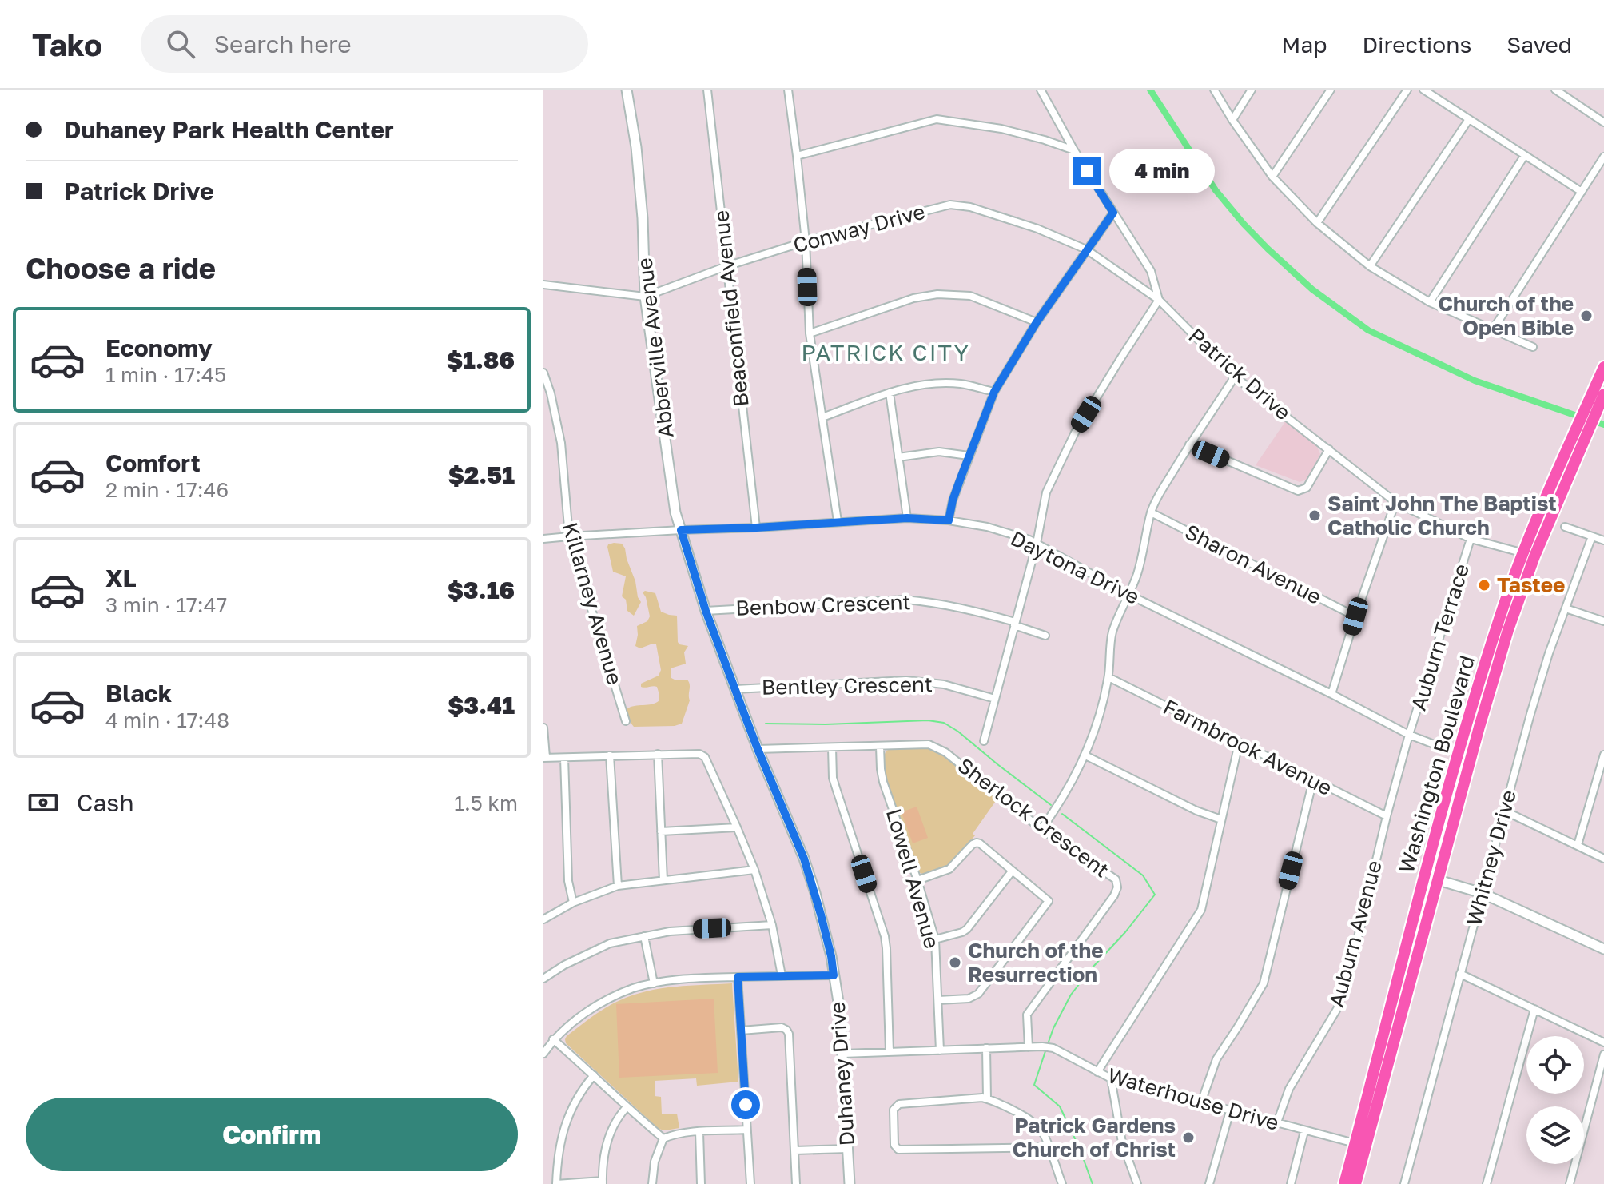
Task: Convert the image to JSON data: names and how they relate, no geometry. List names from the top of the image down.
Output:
{
  "streets": {
    "highway": ["Washington Boulevard"],
    "street": [
      "Conway Drive",
      "Beaconfield Avenue",
      "Abberville Avenue",
      "Patrick Drive",
      "Sharon Avenue",
      "Daytona Drive",
      "Killarney Avenue",
      "Benbow Crescent",
      "Auburn Terrace",
      "Bentley Crescent",
      "Farmbrook Avenue",
      "Sherlock Crescent",
      "Whitney Drive",
      "Lowell Avenue",
      "Auburn Avenue",
      "Duhaney Drive",
      "Waterhouse Drive"
    ]
  },
  "crossings": [
    ["Conway Drive", "Beaconfield Avenue"],
    ["Conway Drive", "Abberville Avenue"],
    ["Conway Drive", "Patrick Drive"],
    ["Beaconfield Avenue", "Daytona Drive"],
    ["Abberville Avenue", "Daytona Drive"],
    ["Abberville Avenue", "Duhaney Drive"],
    ["Patrick Drive", "Auburn Terrace"],
    ["Patrick Drive", "Washington Boulevard"],
    ["Daytona Drive", "Killarney Avenue"],
    ["Daytona Drive", "Auburn Terrace"],
    ["Daytona Drive", "Washington Boulevard"],
    ["Daytona Drive", "Auburn Avenue"],
    ["Daytona Drive", "Duhaney Drive"],
    ["Benbow Crescent", "Duhaney Drive"],
    ["Auburn Terrace", "Auburn Avenue"],
    ["Bentley Crescent", "Duhaney Drive"],
    ["Farmbrook Avenue", "Auburn Avenue"],
    ["Washington Boulevard", "Waterhouse Drive"],
    ["Sherlock Crescent", "Lowell Avenue"],
    ["Sherlock Crescent", "Duhaney Drive"],
    ["Sherlock Crescent", "Waterhouse Drive"],
    ["Lowell Avenue", "Waterhouse Drive"],
    ["Auburn Avenue", "Waterhouse Drive"],
    ["Duhaney Drive", "Waterhouse Drive"]
  ],
  "districts": ["PATRICK CITY"],
  "places": [
    "Church of the Open Bible",
    "Saint John The Baptist Catholic Church",
    "Tastee",
    "Church of the Resurrection",
    "Patrick Gardens Church of Christ"
  ],
  "page": {
    "header": "Tako",
    "search": "Search here",
    "nav": ["Map", "Directions", "Saved"],
    "banner": ["Duhaney Park Health Center", "Patrick Drive"],
    "bubble": "4 min",
    "heading": "Choose a ride",
    "list": [
      {
        "name": "Economy",
        "note": "1 min · 17:45",
        "value": "$1.86"
      },
      {
        "name": "Comfort",
        "note": "2 min · 17:46",
        "value": "$2.51"
      },
      {
        "name": "XL",
        "note": "3 min · 17:47",
        "value": "$3.16"
      },
      {
        "name": "Black",
        "note": "4 min · 17:48",
        "value": "$3.41"
      }
    ],
    "pay": ["Cash", "1.5 km"],
    "buttons": "Confirm"
  }
}
